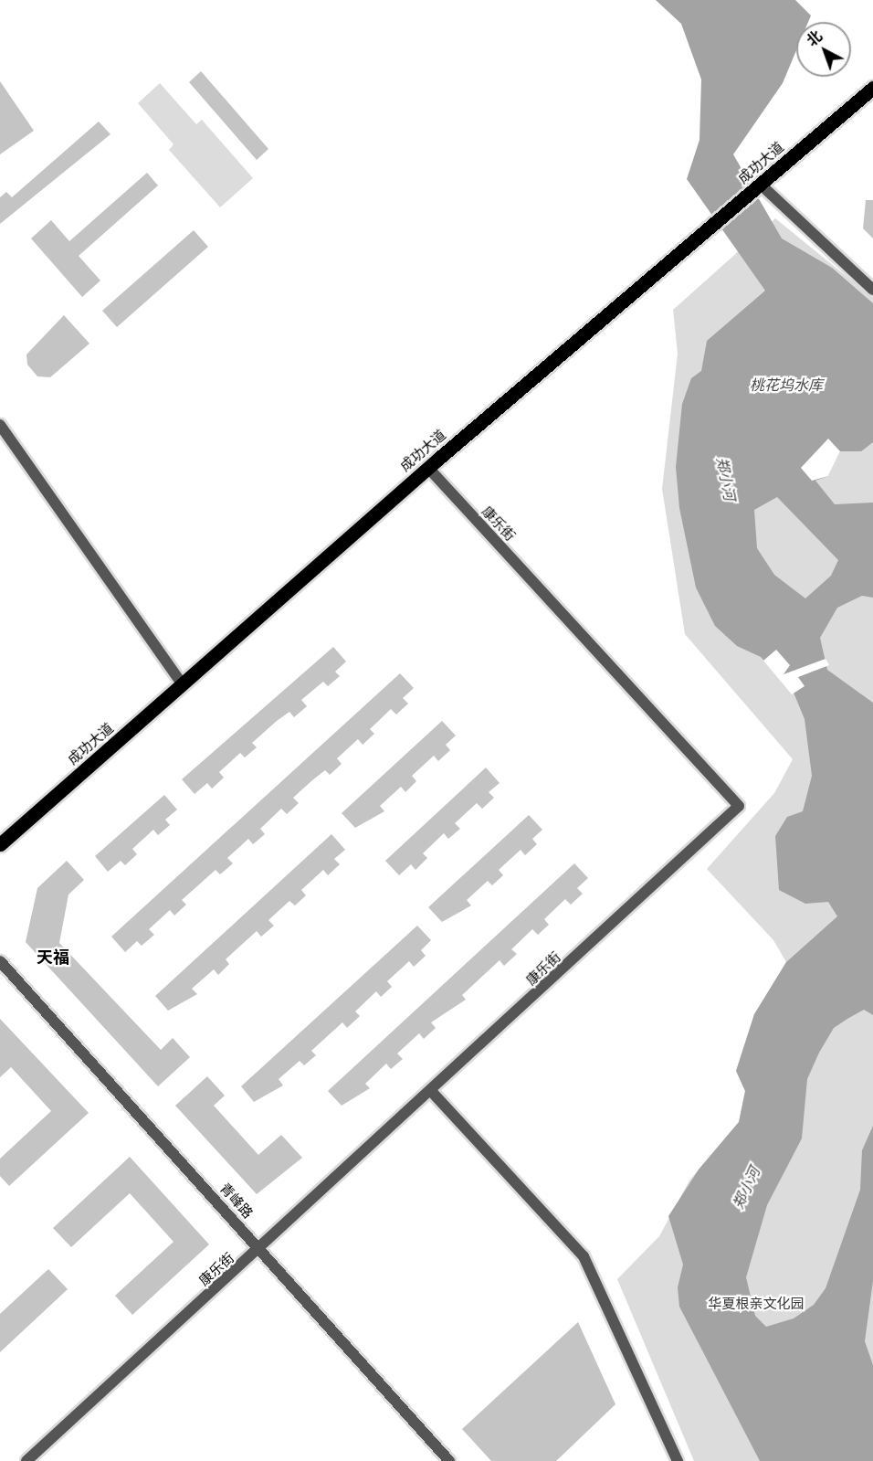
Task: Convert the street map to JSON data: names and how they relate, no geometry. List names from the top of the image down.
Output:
{
  "streets": {
    "main road": ["成功大道"],
    "street": ["康乐街", "青峰路"]
  },
  "crossings": [
    ["成功大道", "康乐街"],
    ["康乐街", "青峰路"]
  ],
  "districts": ["天福"],
  "water": ["桃花坞水库", "郑小河"],
  "parks": ["华夏根亲文化园"],
  "north": "top left"
}
